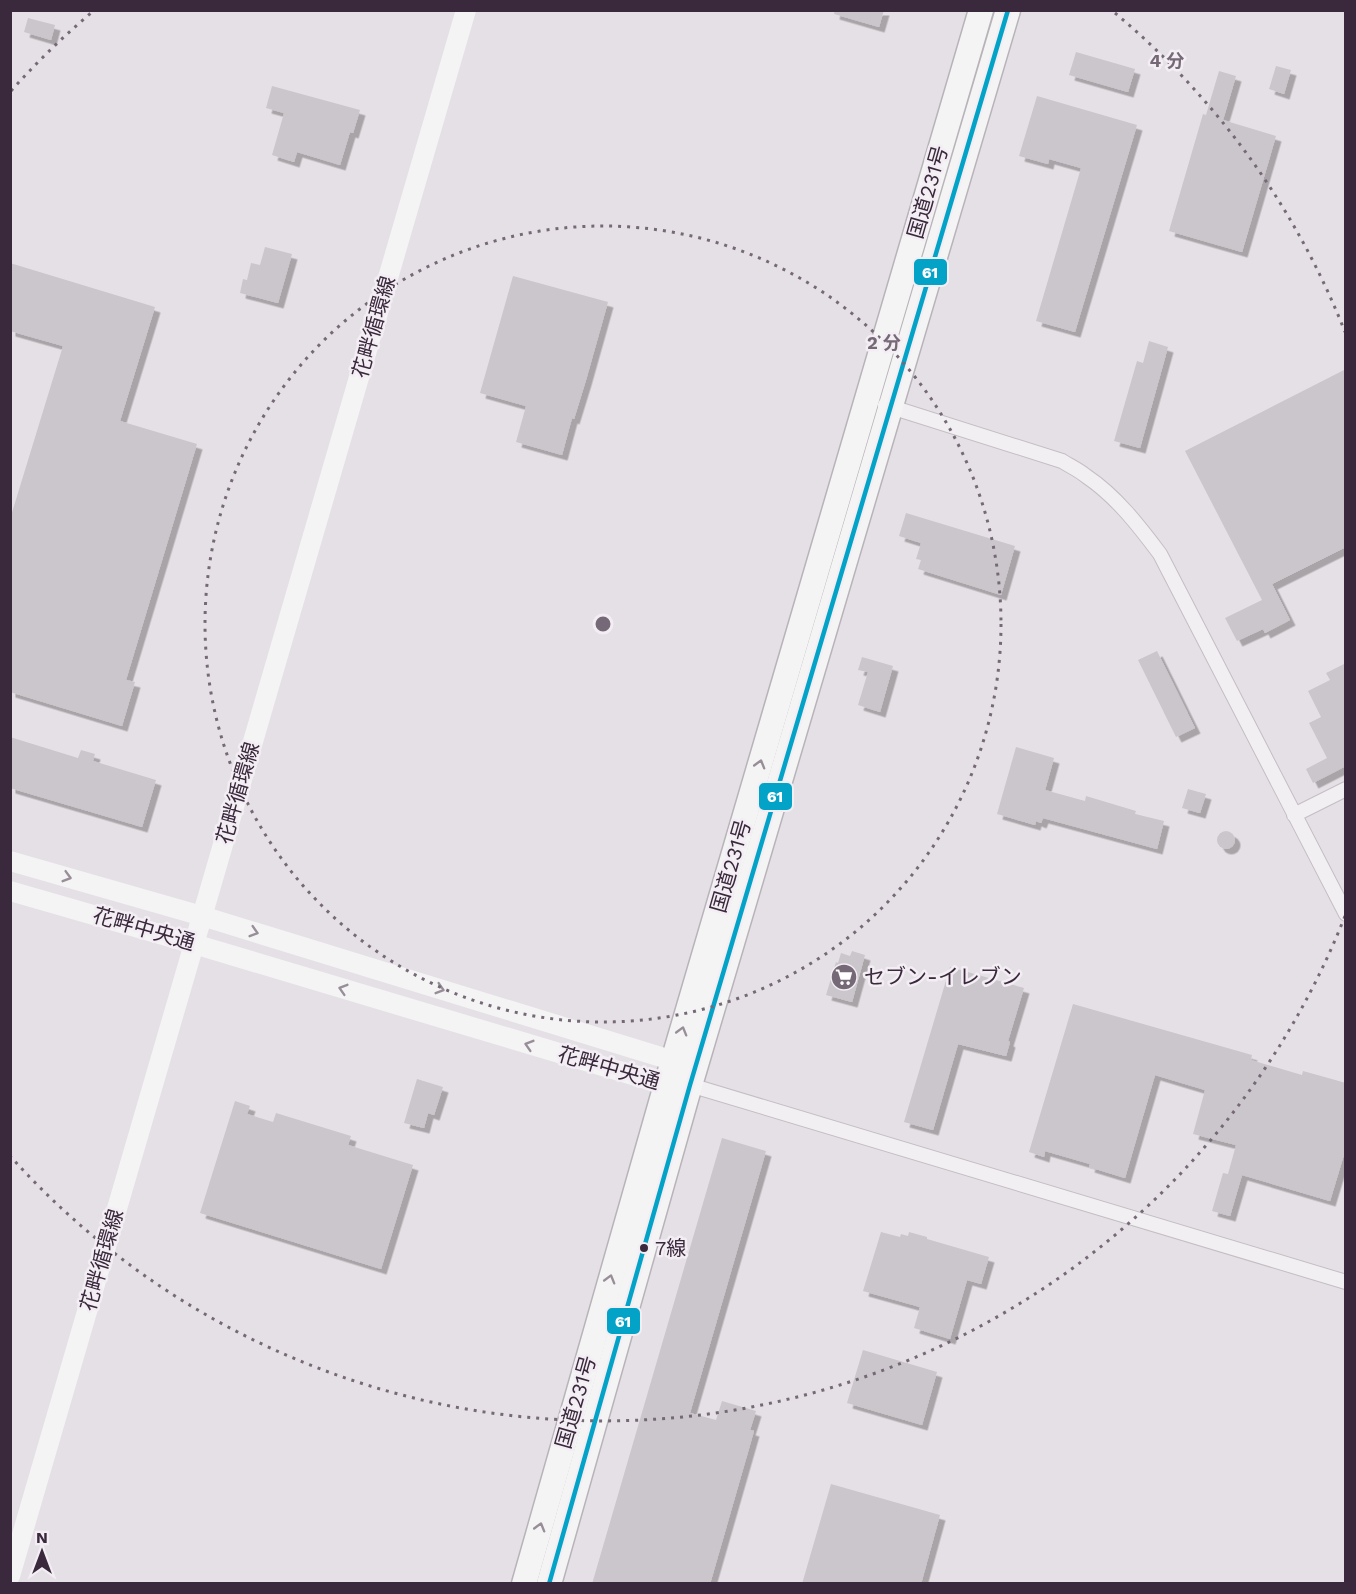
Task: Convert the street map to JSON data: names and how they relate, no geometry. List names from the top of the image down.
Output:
{
  "streets": {
    "highway": ["国道231号"],
    "street": ["花畔循環線", "花畔中央通"]
  },
  "crossings": [
    ["国道231号", "花畔中央通"],
    ["花畔循環線", "花畔中央通"]
  ],
  "places": {
    "supermarket": ["セブン-イレブン"],
    "other": ["7線"]
  },
  "lines": ["transit line 61"],
  "north": "top",
  "rings": ["4 分", "2 分"]
}
